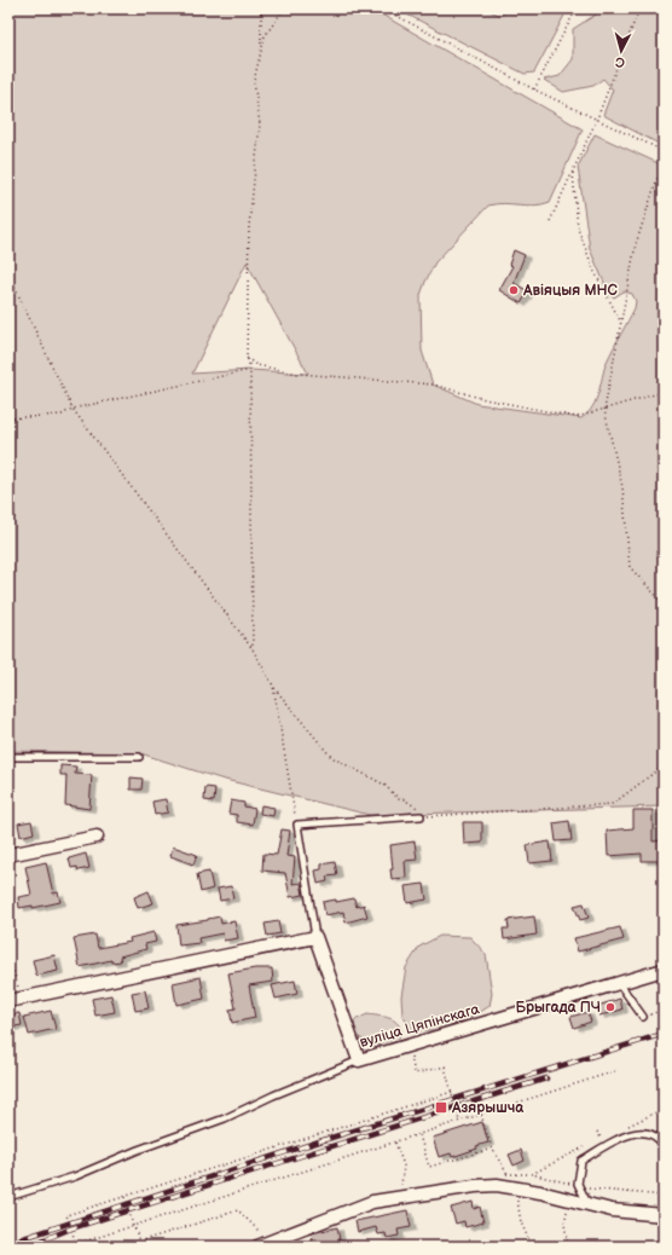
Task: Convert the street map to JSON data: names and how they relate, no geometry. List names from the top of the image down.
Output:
{
  "streets": {
    "street": ["вуліца Цяпінскага"]
  },
  "places": {
    "other": ["Авіяцыя МНС", "Брыгада ПЧ"],
    "transit": ["Азярышча"]
  },
  "north": "bottom"
}
